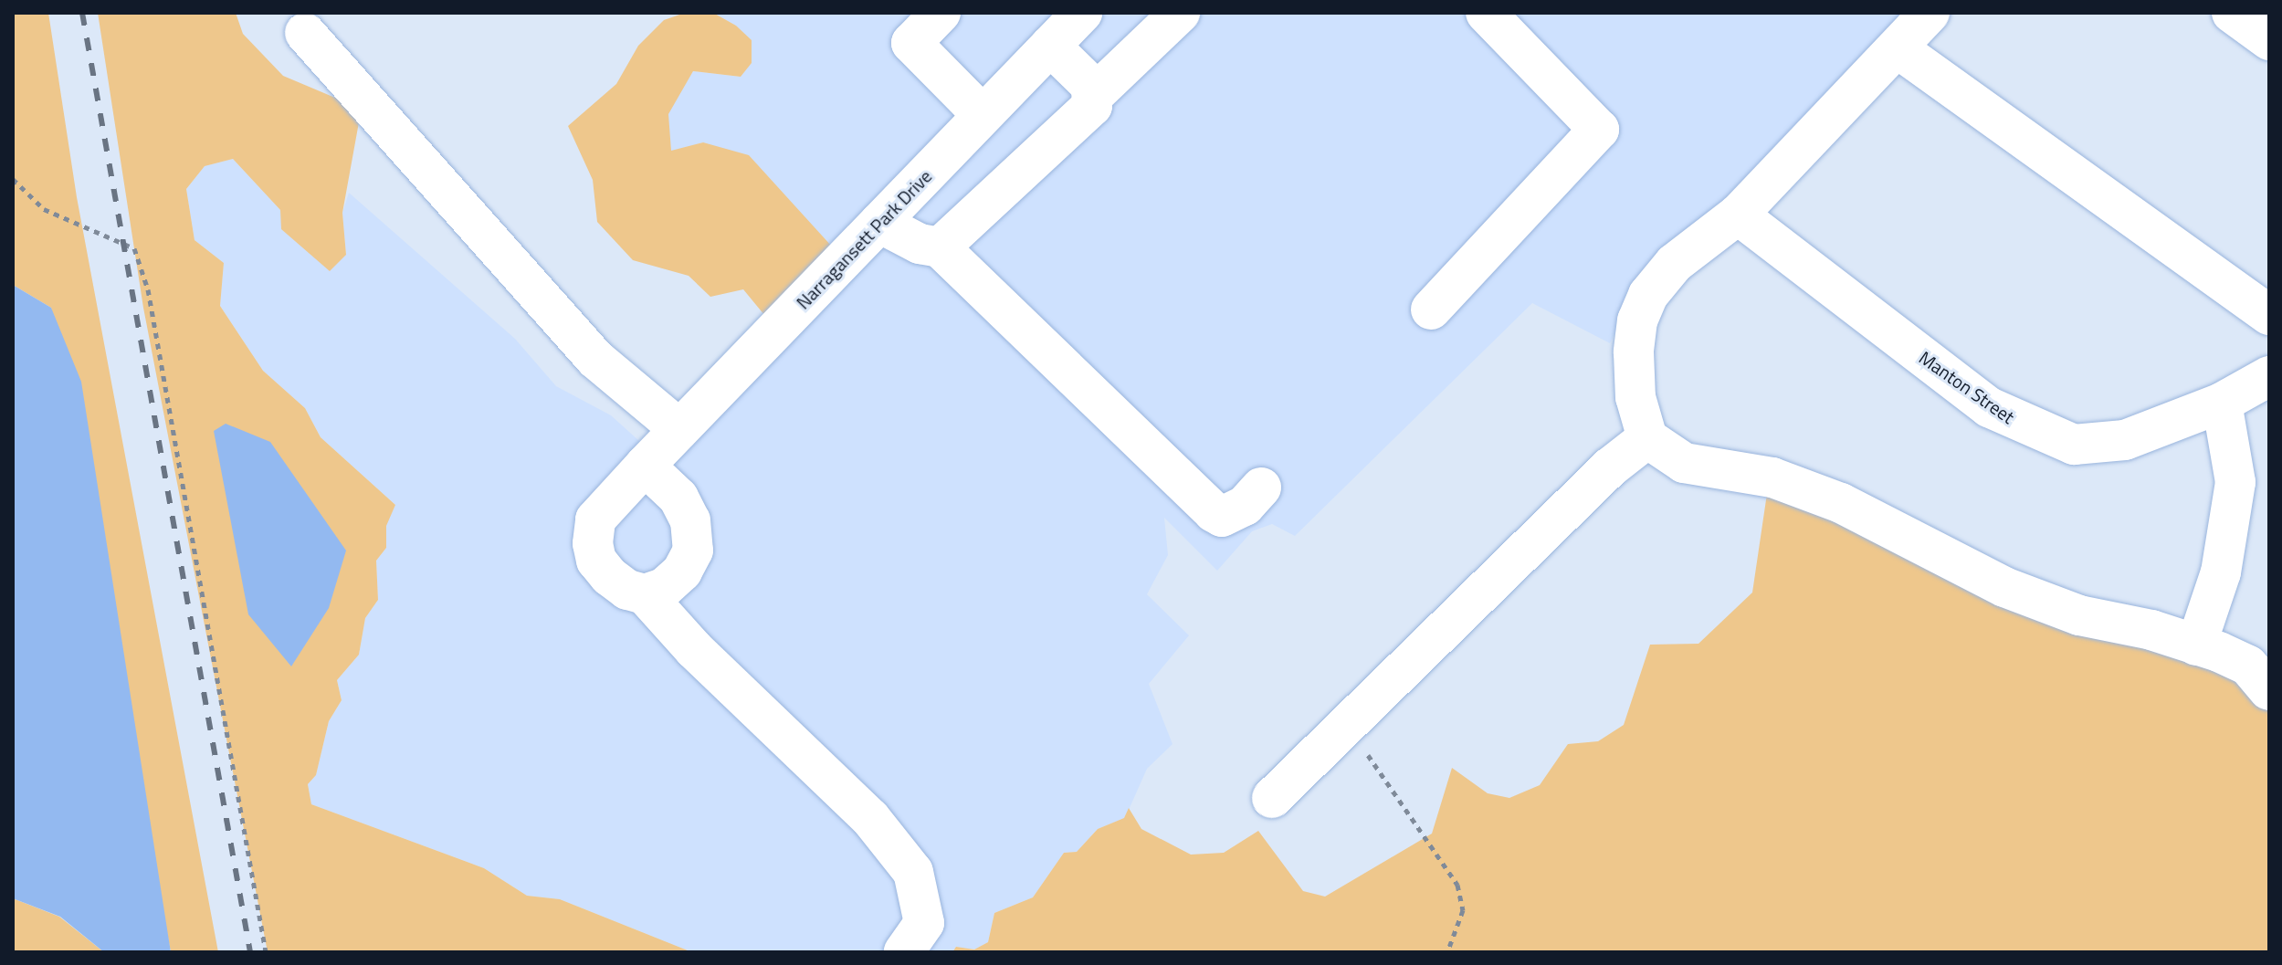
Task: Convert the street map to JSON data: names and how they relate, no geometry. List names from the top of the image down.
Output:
{
  "streets": {
    "street": ["Narragansett Park Drive", "Manton Street"]
  }
}
